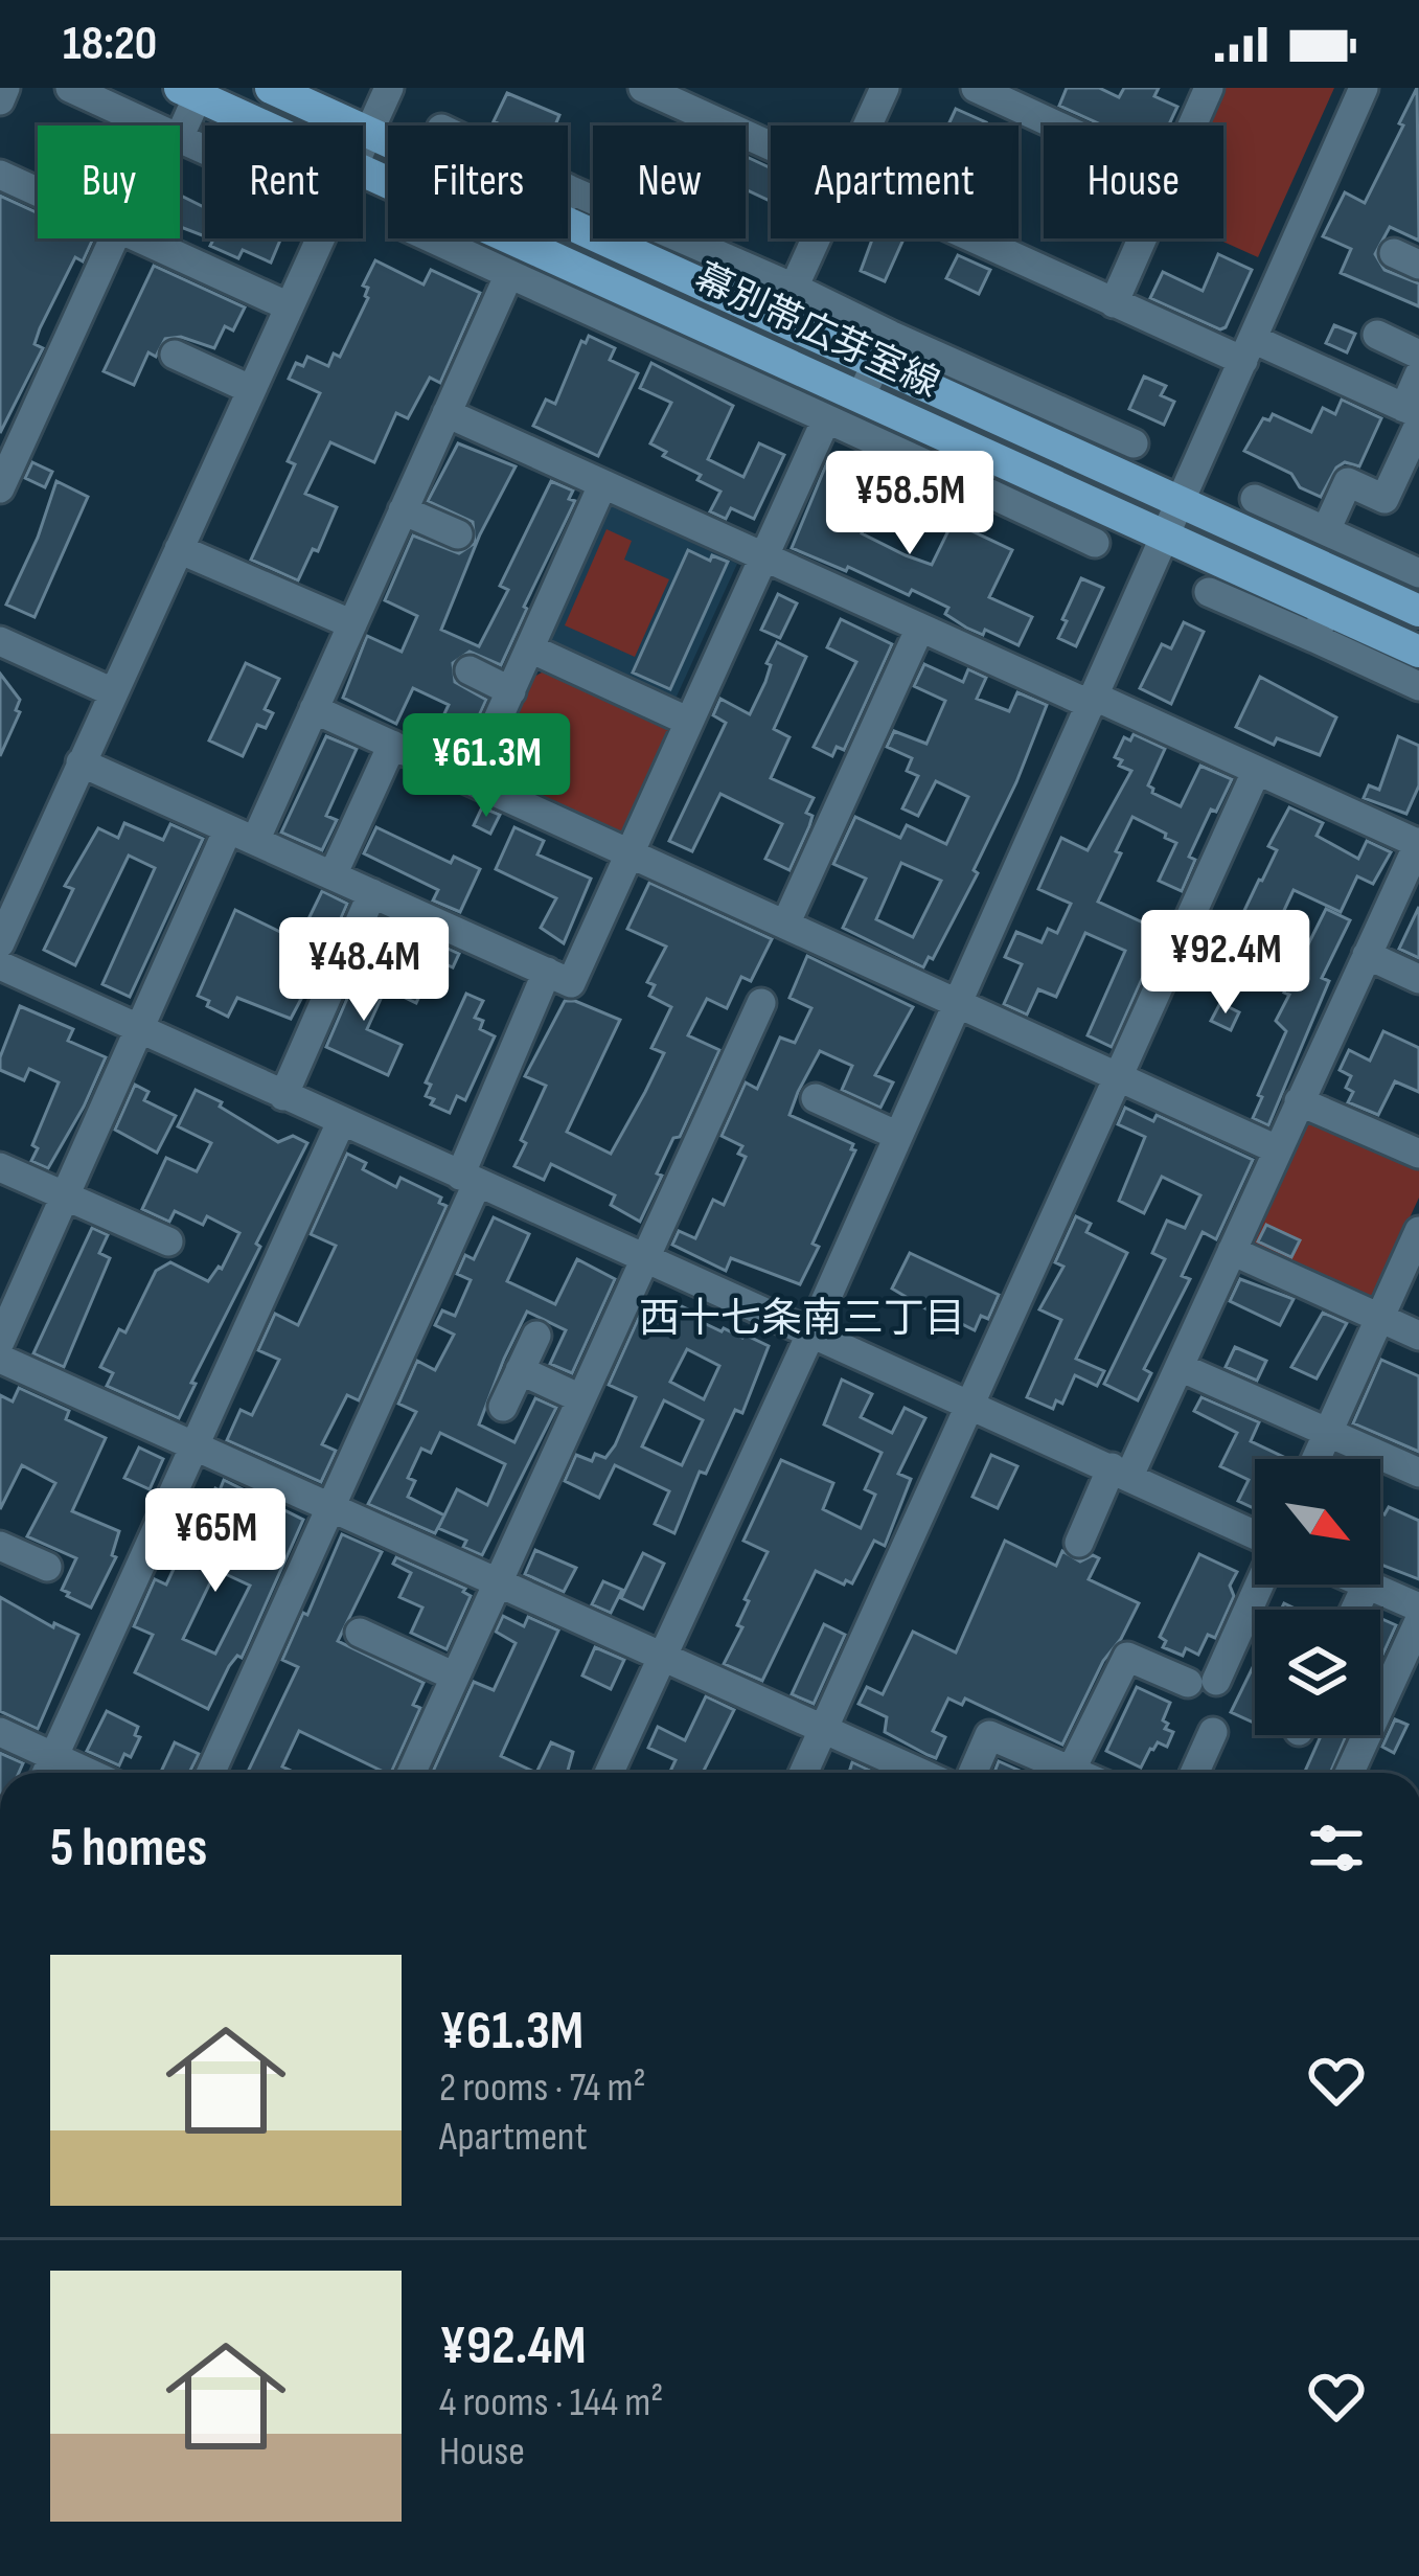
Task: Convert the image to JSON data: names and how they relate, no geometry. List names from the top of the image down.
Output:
{
  "streets": {
    "main road": ["幕別帯広芽室線"]
  },
  "districts": ["西十七条南三丁目"],
  "north": "bottom right",
  "page": {
    "status": "18:20",
    "chip": [
      "Buy",
      "Rent",
      "Filters",
      "New",
      "Apartment",
      "House"
    ],
    "price": [
      "¥58.5M",
      "¥61.3M",
      "¥92.4M",
      "¥48.4M",
      "¥65M"
    ],
    "heading": "5 homes",
    "list": [
      {
        "name": "¥61.3M",
        "note": "2 rooms · 74 m² · Apartment"
      },
      {
        "name": "¥92.4M",
        "note": "4 rooms · 144 m² · House"
      }
    ]
  }
}
